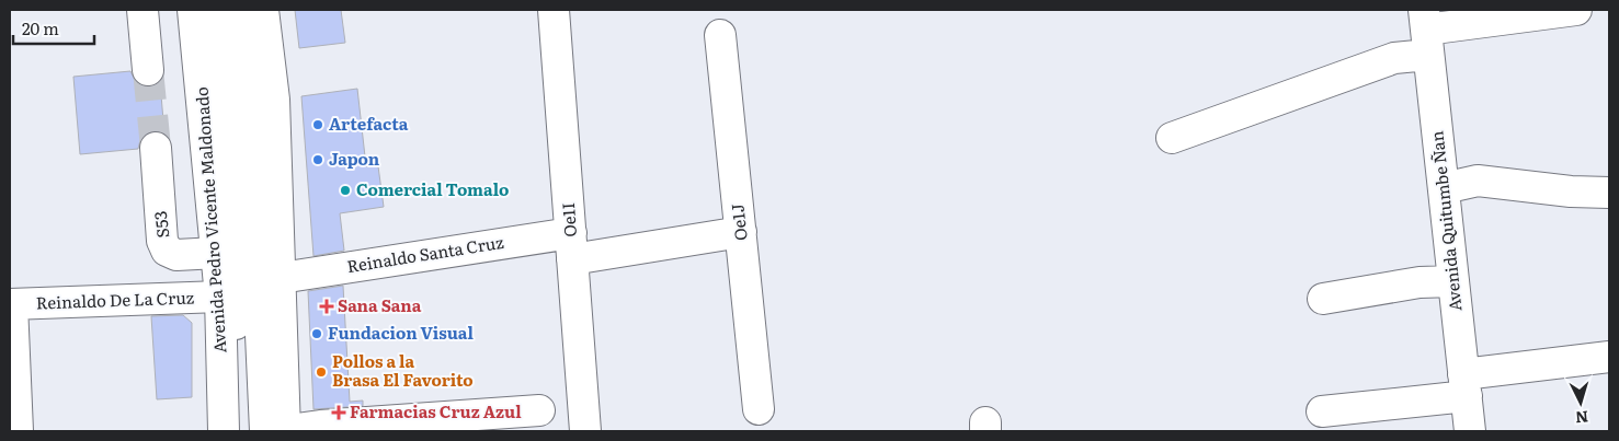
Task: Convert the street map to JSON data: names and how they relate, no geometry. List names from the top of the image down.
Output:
{
  "streets": {
    "street": [
      "Avenida Pedro Vicente Maldonado",
      "Oe1I",
      "Avenida Quitumbe Ñan",
      "Oe1J",
      "S53",
      "Reinaldo Santa Cruz",
      "Reinaldo De La Cruz"
    ]
  },
  "crossings": [
    ["Avenida Pedro Vicente Maldonado", "S53"],
    ["Avenida Pedro Vicente Maldonado", "Reinaldo De La Cruz"],
    ["Oe1I", "Reinaldo Santa Cruz"],
    ["Oe1J", "Reinaldo Santa Cruz"]
  ],
  "places": {
    "other": [
      "Artefacta",
      "Japon",
      "Comercial Tomalo",
      "Fundacion Visual",
      "Pollos a la Brasa El Favorito"
    ],
    "health": ["Sana Sana", "Farmacias Cruz Azul"]
  },
  "scale_bar": "20 m",
  "north": "bottom"
}
